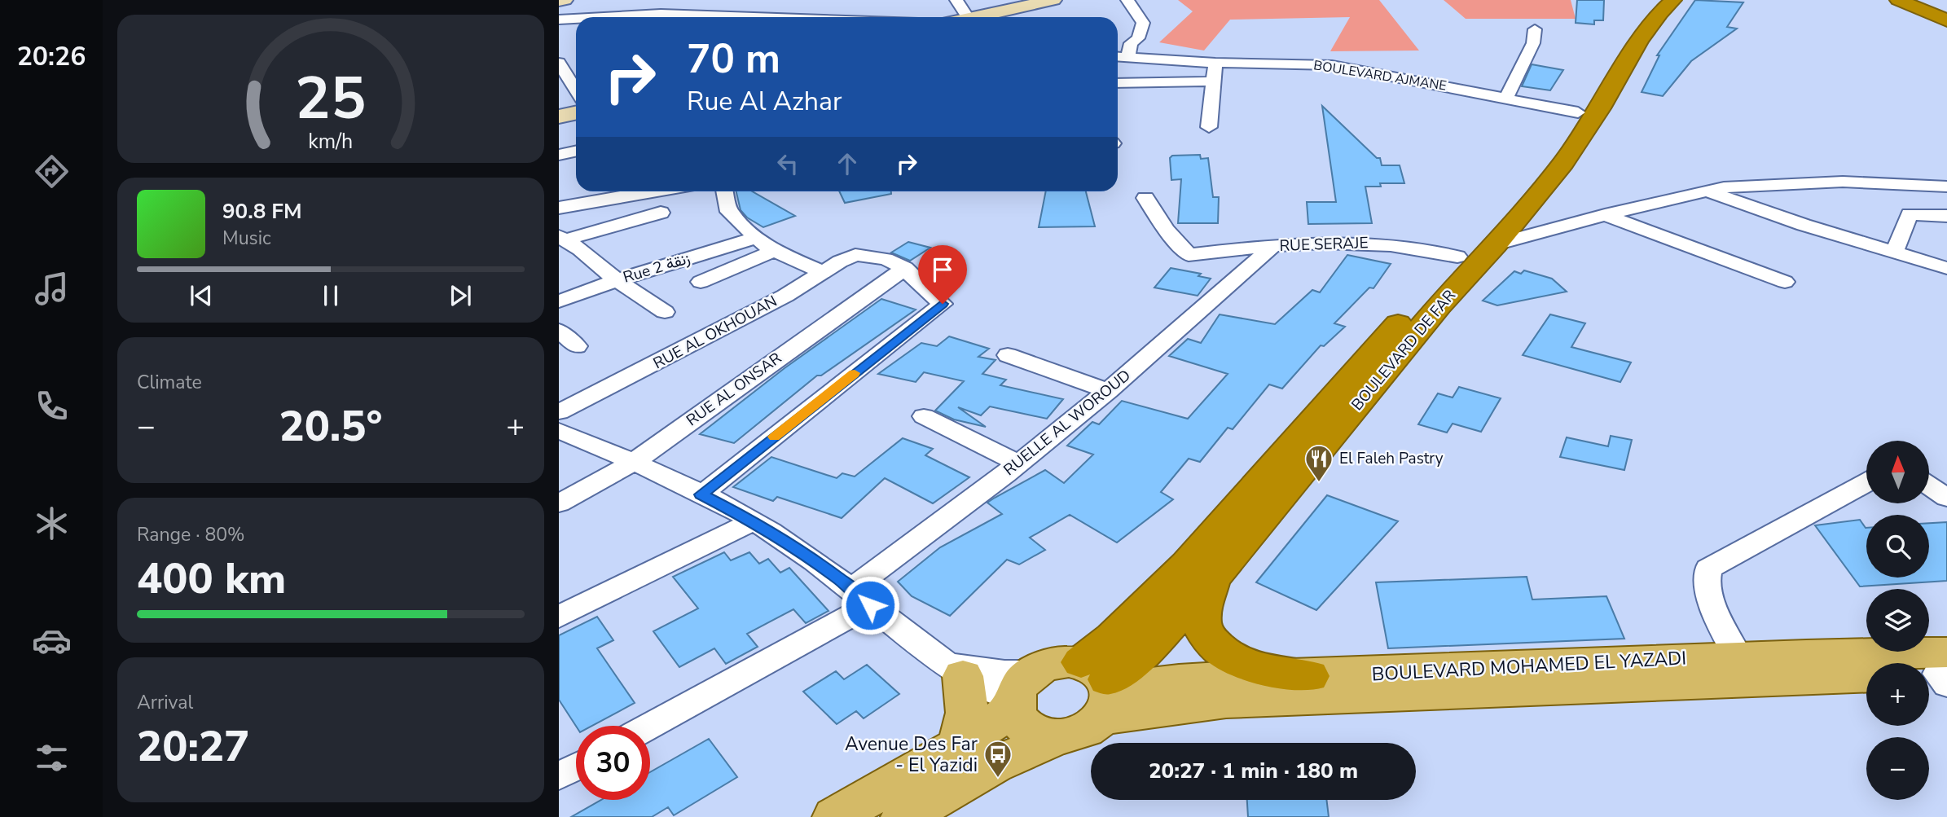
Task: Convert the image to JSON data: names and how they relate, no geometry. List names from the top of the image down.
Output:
{
  "streets": {
    "highway": ["BOULEVARD DE FAR"],
    "main road": ["BOULEVARD MOHAMED EL YAZADI"],
    "street": [
      "BOULEVARD AJMANE",
      "RUE SERAJE",
      "Rue 2 زنقة",
      "RUE AL OKHOUAN",
      "RUE AL ONSAR",
      "RUELLE AL WOROUD"
    ]
  },
  "crossings": [
    ["BOULEVARD AJMANE", "BOULEVARD DE FAR"],
    ["RUE SERAJE", "BOULEVARD DE FAR"],
    ["RUE SERAJE", "RUELLE AL WOROUD"],
    ["RUE AL OKHOUAN", "RUE AL ONSAR"],
    ["BOULEVARD DE FAR", "BOULEVARD MOHAMED EL YAZADI"]
  ],
  "places": {
    "restaurant": ["El Faleh Pastry"],
    "bus stop": ["Avenue Des Far - El Yazidi"]
  },
  "north": "top",
  "page": {
    "tabs": "20:26",
    "turn": ["70 m", "Rue Al Azhar"],
    "song": ["90.8 FM", "Music"],
    "tile": [
      "Climate",
      ["Range · 80%", "400 km"],
      ["Arrival", "20:27"]
    ],
    "heat": ["−", "20.5°", "+"],
    "map_buttons": ["+", "−"],
    "limit": "30",
    "trip": "20:27 · 1 min · 180 m",
    "gauge": ["25", "km/h"]
  }
}
